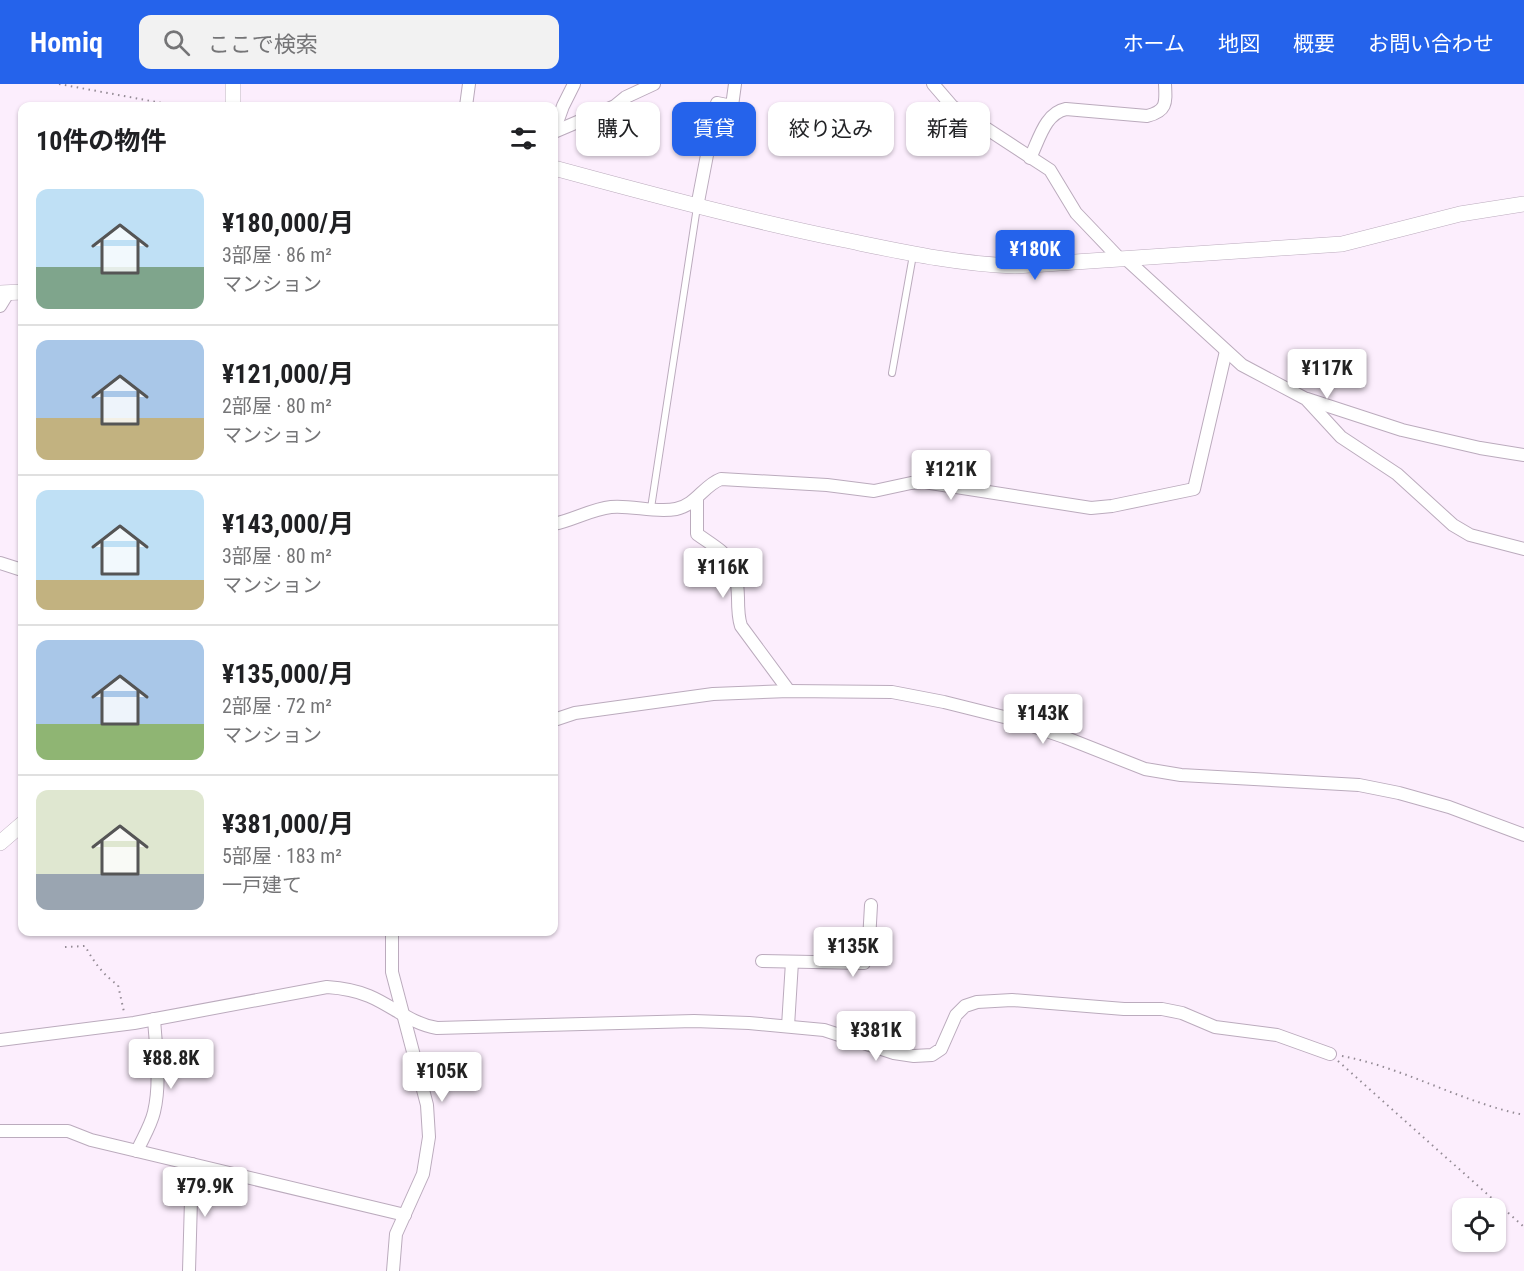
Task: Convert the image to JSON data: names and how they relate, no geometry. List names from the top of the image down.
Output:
{
  "page": {
    "header": "Homiq",
    "search": "ここで検索",
    "nav": [
      "ホーム",
      "地図",
      "概要",
      "お問い合わせ"
    ],
    "chip": [
      "購入",
      "賃貸",
      "絞り込み",
      "新着"
    ],
    "heading": "10件の物件",
    "list": [
      {
        "name": "¥180,000/月",
        "note": "3部屋 · 86 m² · マンション"
      },
      {
        "name": "¥121,000/月",
        "note": "2部屋 · 80 m² · マンション"
      },
      {
        "name": "¥143,000/月",
        "note": "3部屋 · 80 m² · マンション"
      },
      {
        "name": "¥135,000/月",
        "note": "2部屋 · 72 m² · マンション"
      },
      {
        "name": "¥381,000/月",
        "note": "5部屋 · 183 m² · 一戸建て"
      }
    ],
    "price": [
      "¥180K",
      "¥117K",
      "¥121K",
      "¥116K",
      "¥143K",
      "¥135K",
      "¥381K",
      "¥88.8K",
      "¥105K",
      "¥79.9K"
    ]
  }
}
